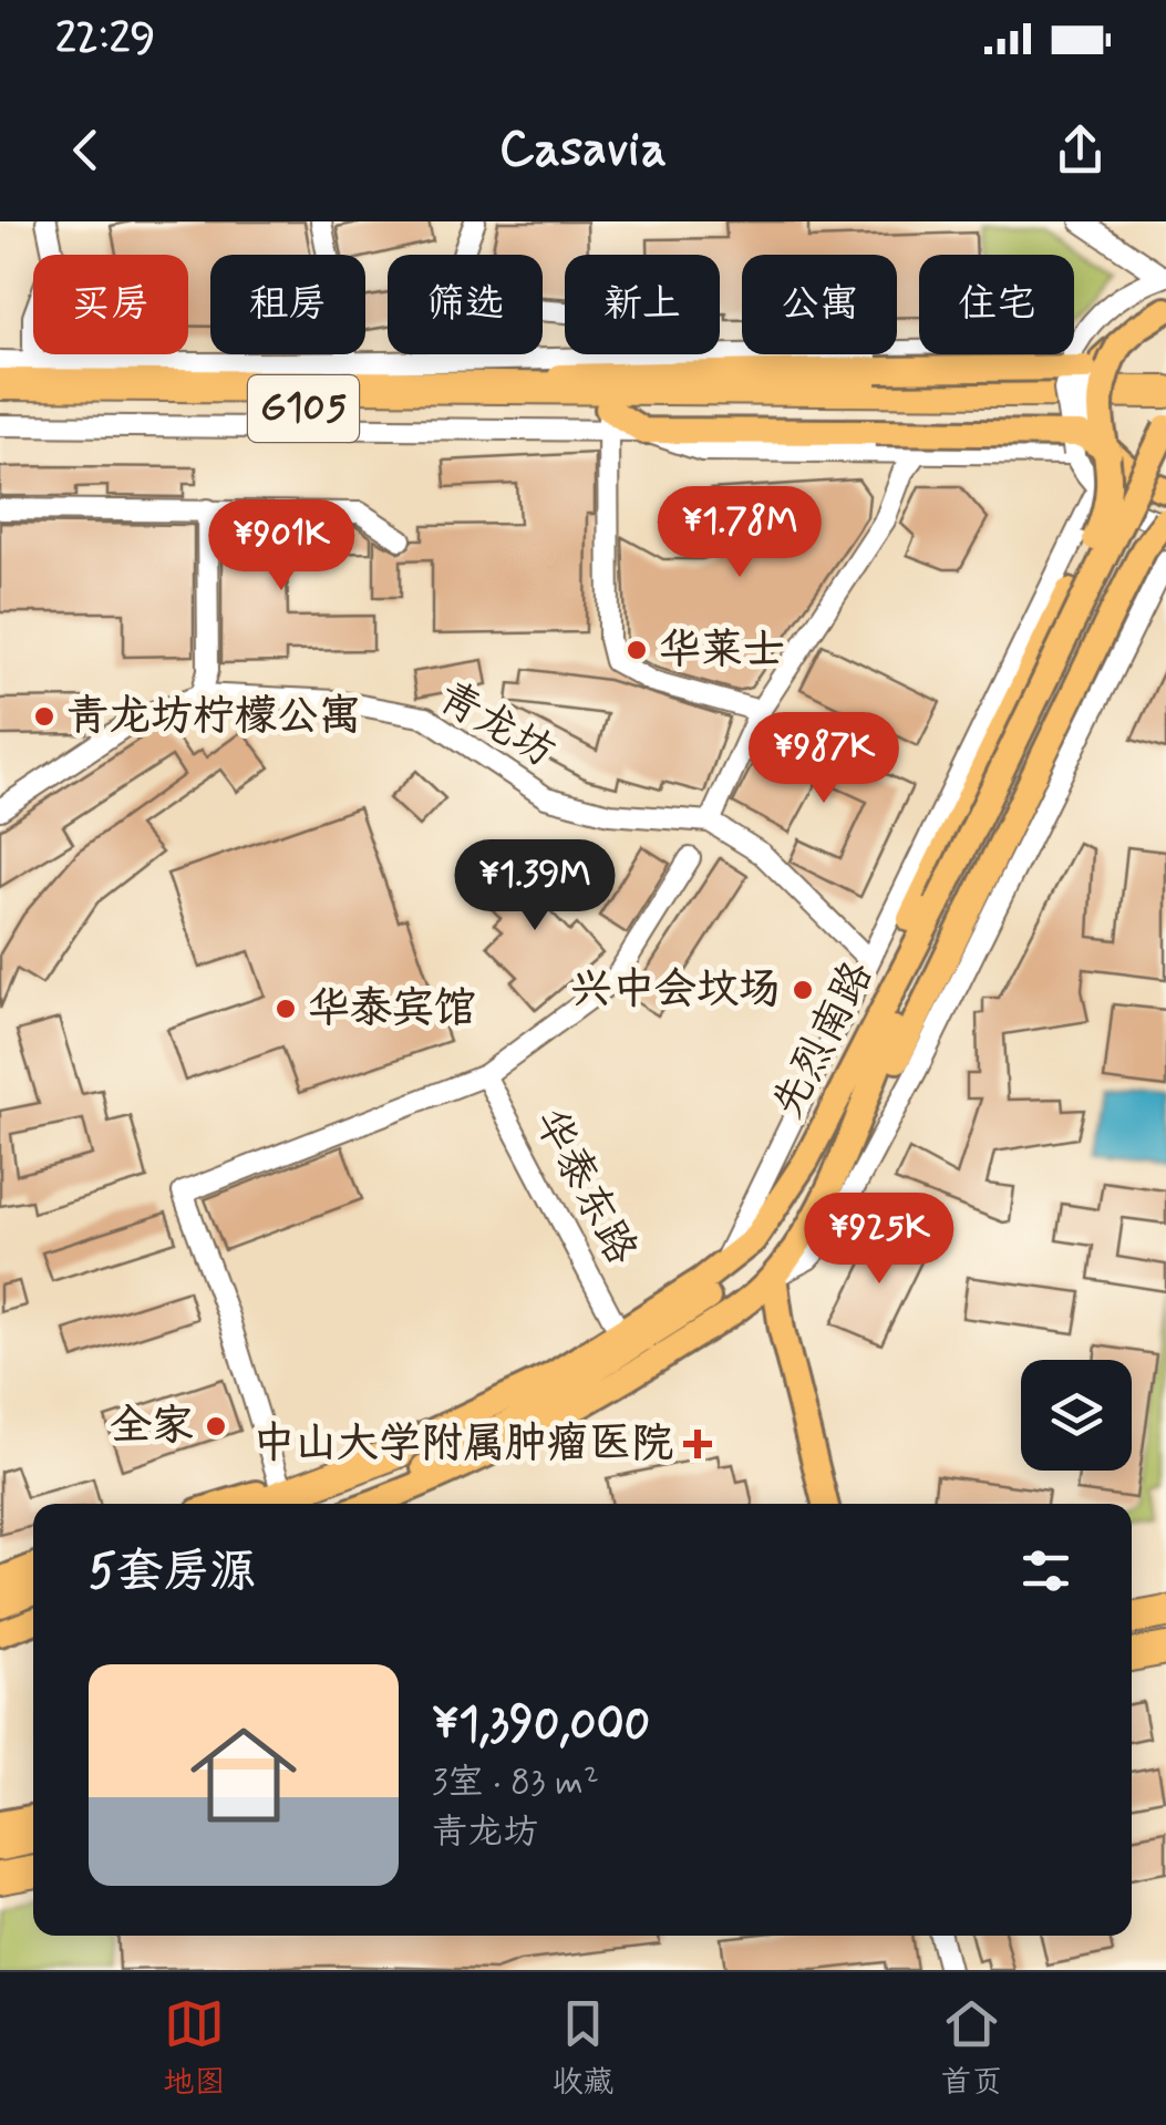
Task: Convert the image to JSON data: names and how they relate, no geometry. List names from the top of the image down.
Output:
{
  "streets": {
    "highway": ["G105"],
    "main road": ["先烈南路"],
    "street": ["青龙坊", "华泰东路"]
  },
  "crossings": [
    ["先烈南路", "华泰东路"]
  ],
  "places": {
    "other": [
      "华莱士",
      "青龙坊柠檬公寓",
      "兴中会坟场",
      "华泰宾馆",
      "全家"
    ],
    "health": ["中山大学附属肿瘤医院"]
  },
  "page": {
    "status": "22:29",
    "header": "Casavia",
    "chip": [
      "买房",
      "租房",
      "筛选",
      "新上",
      "公寓",
      "住宅"
    ],
    "price": [
      "¥1.78M",
      "¥901K",
      "¥987K",
      "¥1.39M",
      "¥925K"
    ],
    "heading": "5套房源",
    "list": [
      {
        "name": "¥1,390,000",
        "note": "3室 · 83 m² · 青龙坊"
      }
    ],
    "tabs": ["地图", "收藏", "首页"]
  }
}
